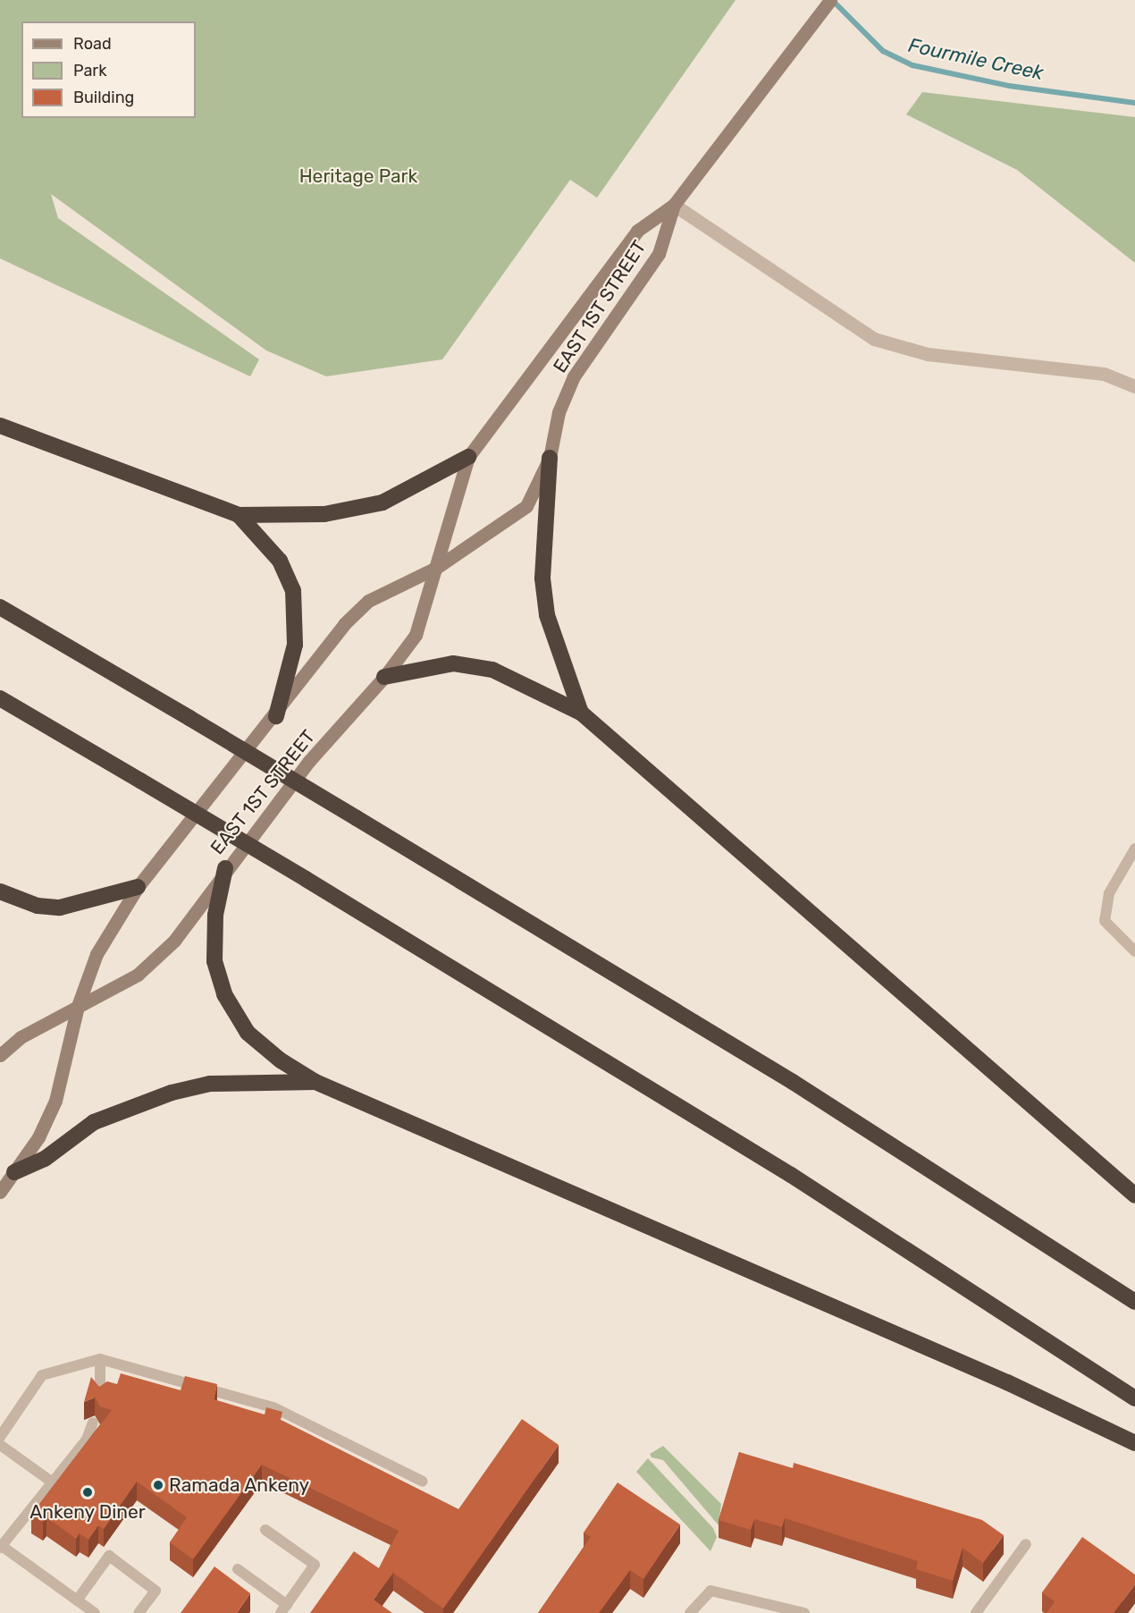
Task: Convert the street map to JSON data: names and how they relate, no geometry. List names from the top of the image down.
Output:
{
  "streets": {
    "main road": ["EAST 1ST STREET"]
  },
  "water": ["Fourmile Creek"],
  "parks": ["Heritage Park"],
  "places": ["Ramada Ankeny", "Ankeny Diner"],
  "legend": ["Road", "Park", "Building"]
}
